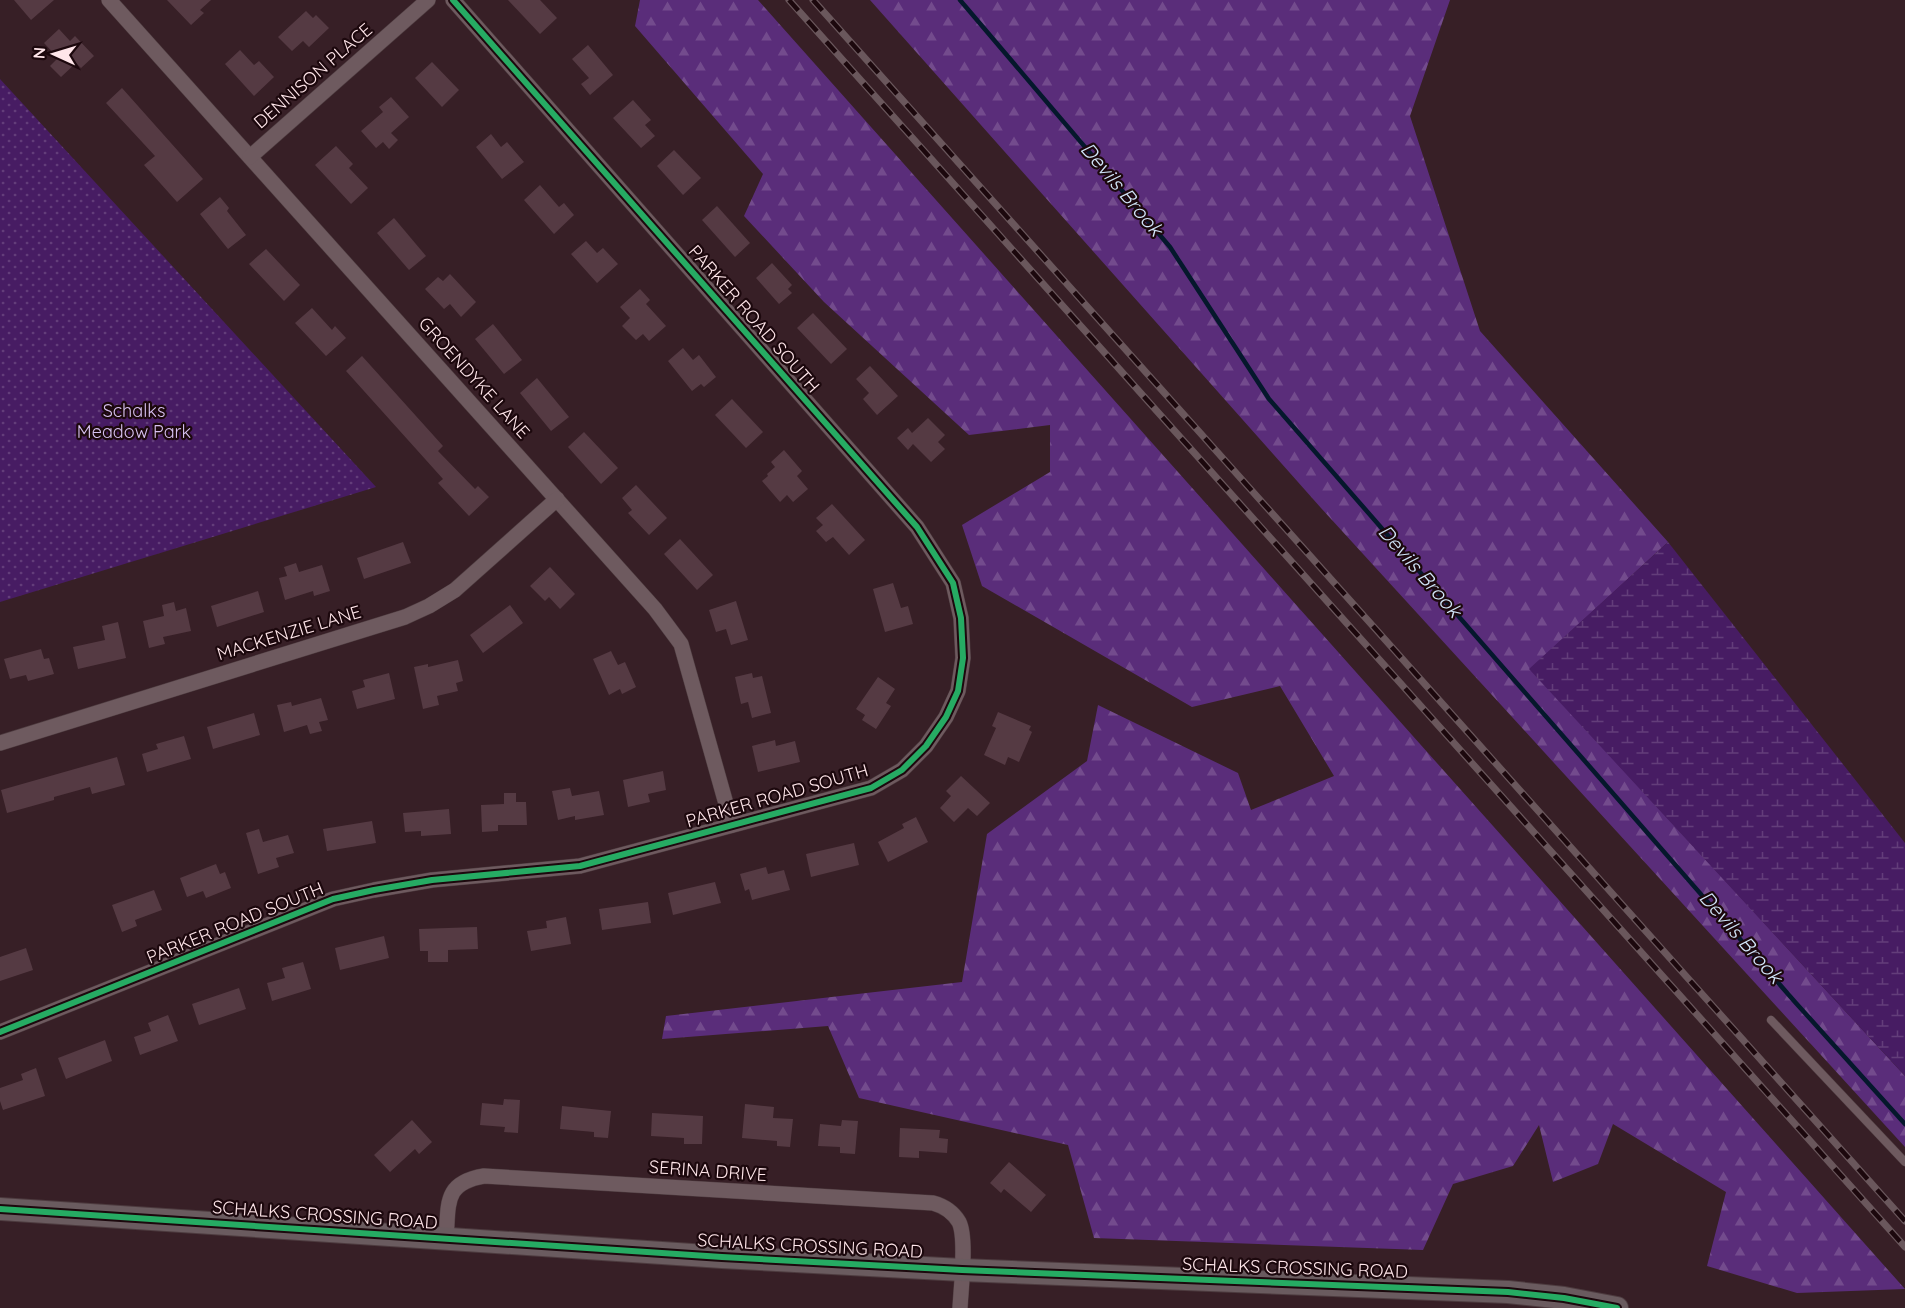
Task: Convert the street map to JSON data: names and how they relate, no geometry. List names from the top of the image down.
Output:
{
  "streets": {
    "street": [
      "DENNISON PLACE",
      "PARKER ROAD SOUTH",
      "GROENDYKE LANE",
      "MACKENZIE LANE",
      "SERINA DRIVE",
      "SCHALKS CROSSING ROAD"
    ]
  },
  "crossings": [
    ["DENNISON PLACE", "GROENDYKE LANE"],
    ["PARKER ROAD SOUTH", "GROENDYKE LANE"],
    ["GROENDYKE LANE", "MACKENZIE LANE"],
    ["SERINA DRIVE", "SCHALKS CROSSING ROAD"]
  ],
  "water": ["Devils Brook"],
  "parks": ["Schalks Meadow Park"],
  "north": "left"
}
